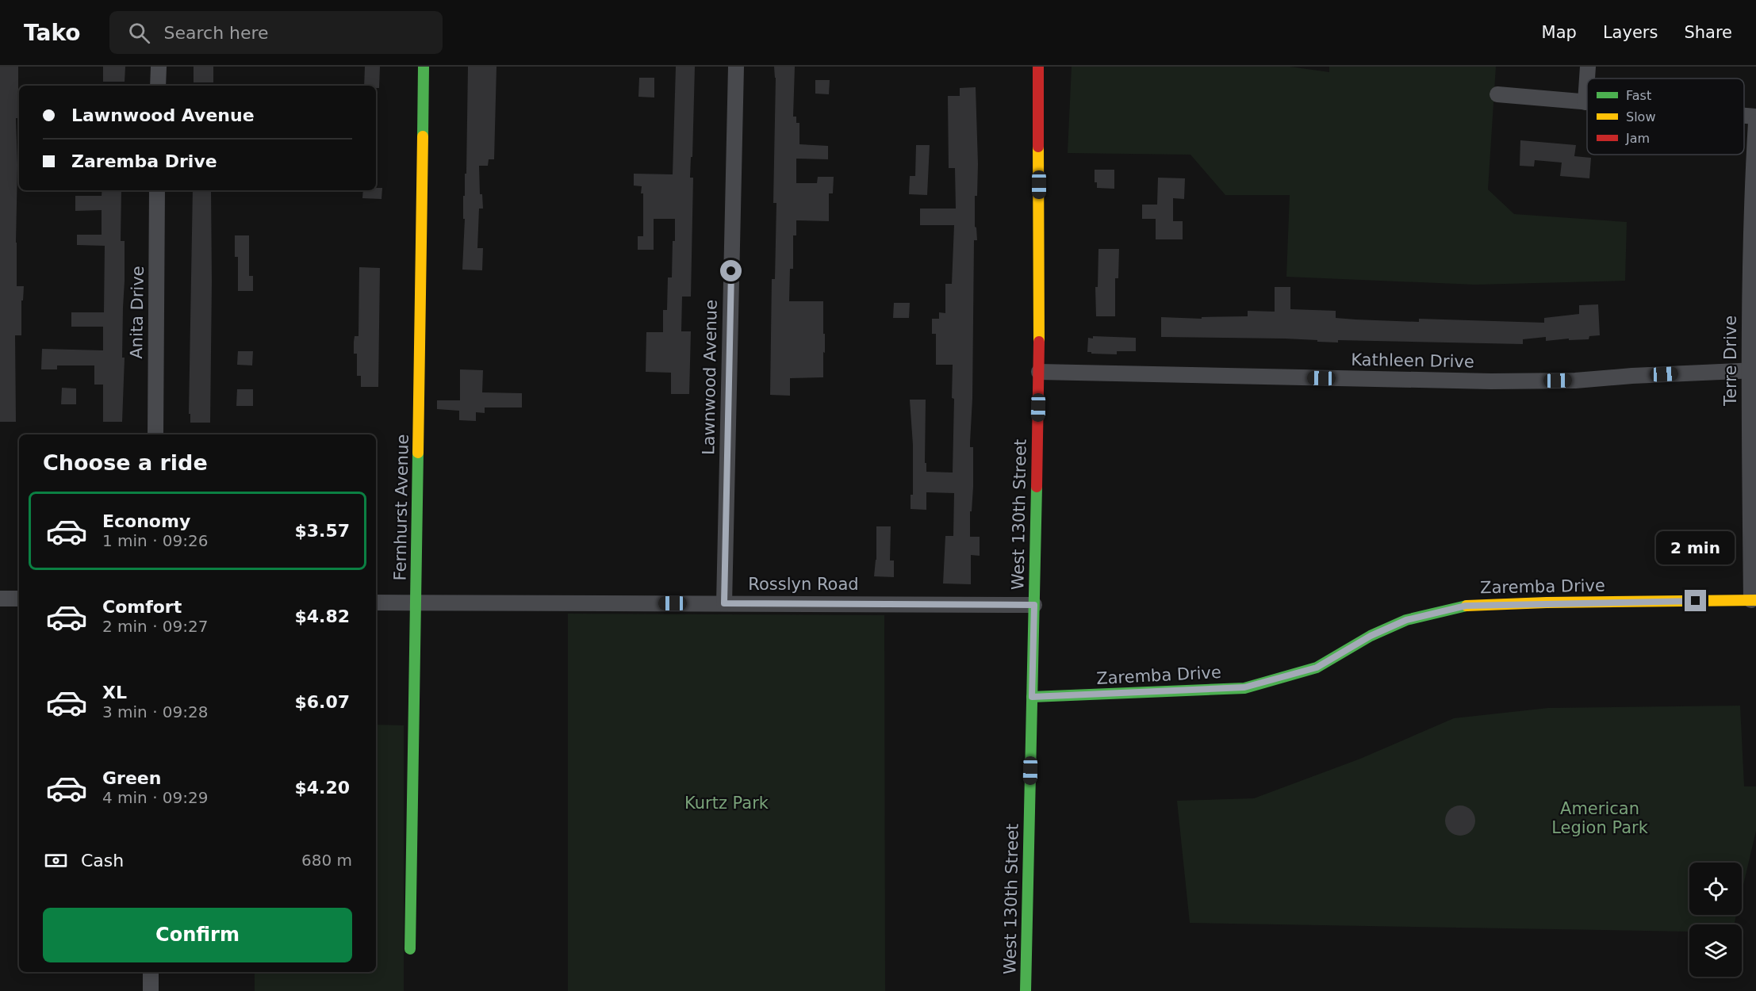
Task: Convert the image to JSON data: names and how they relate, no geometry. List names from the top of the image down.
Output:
{
  "streets": {
    "street": [
      "Anita Drive",
      "Kathleen Drive",
      "Terre Drive",
      "Lawnwood Avenue",
      "Fernhurst Avenue",
      "West 130th Street",
      "Rosslyn Road",
      "Zaremba Drive"
    ]
  },
  "crossings": [
    ["Kathleen Drive", "Terre Drive"],
    ["Kathleen Drive", "West 130th Street"],
    ["Terre Drive", "Zaremba Drive"],
    ["Lawnwood Avenue", "Rosslyn Road"],
    ["Fernhurst Avenue", "Rosslyn Road"],
    ["West 130th Street", "Rosslyn Road"],
    ["West 130th Street", "Zaremba Drive"]
  ],
  "parks": ["Kurtz Park", "American Legion Park"],
  "legend": ["Fast", "Slow", "Jam"],
  "page": {
    "header": "Tako",
    "search": "Search here",
    "nav": ["Map", "Layers", "Share"],
    "banner": ["Lawnwood Avenue", "Zaremba Drive"],
    "heading": "Choose a ride",
    "list": [
      {
        "name": "Economy",
        "note": "1 min · 09:26",
        "value": "$3.57"
      },
      {
        "name": "Comfort",
        "note": "2 min · 09:27",
        "value": "$4.82"
      },
      {
        "name": "XL",
        "note": "3 min · 09:28",
        "value": "$6.07"
      },
      {
        "name": "Green",
        "note": "4 min · 09:29",
        "value": "$4.20"
      }
    ],
    "bubble": "2 min",
    "pay": ["Cash", "680 m"],
    "buttons": "Confirm"
  }
}
